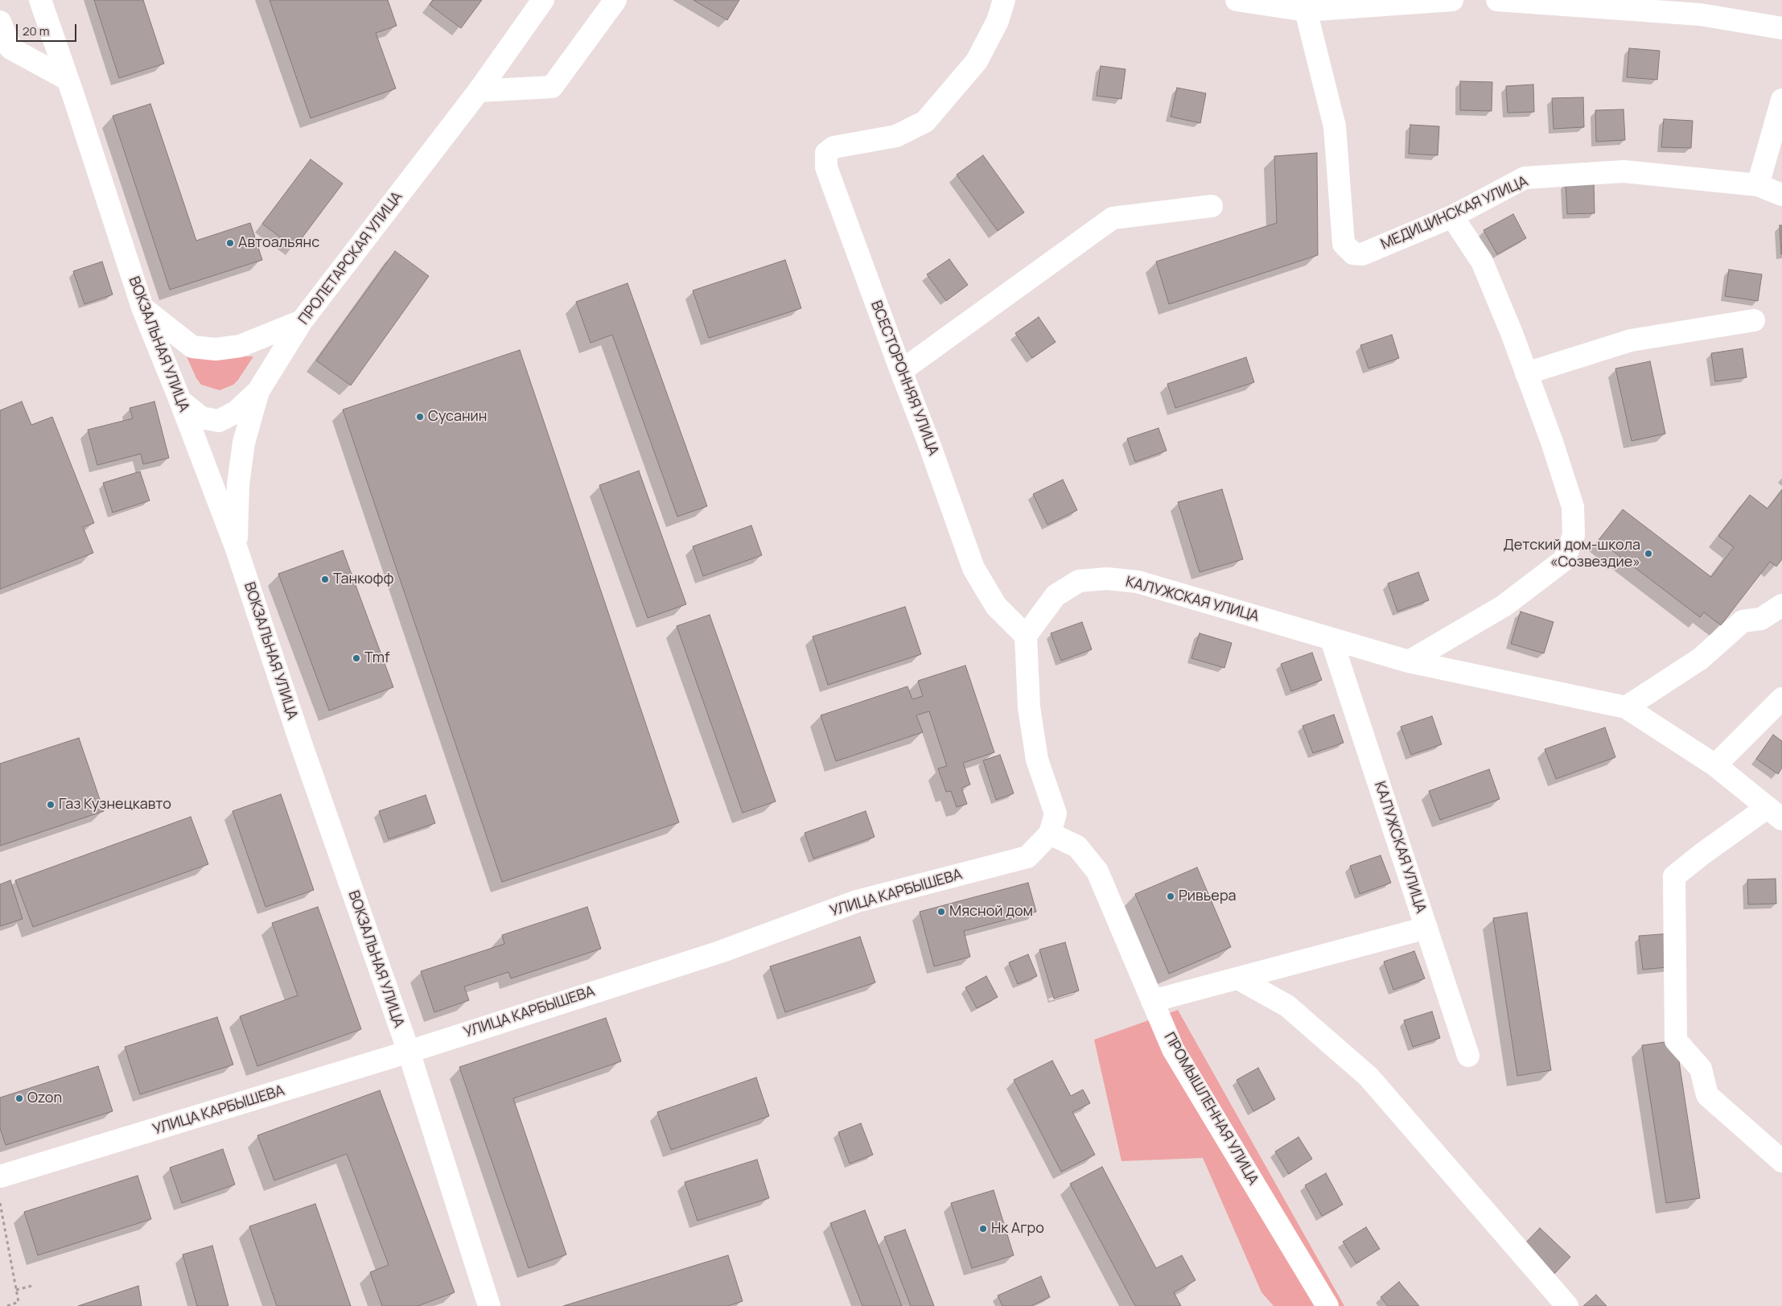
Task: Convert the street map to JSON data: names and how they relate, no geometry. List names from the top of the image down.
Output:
{
  "streets": {
    "street": [
      "МЕДИЦИНСКАЯ УЛИЦА",
      "ПРОЛЕТАРСКАЯ УЛИЦА",
      "ВОКЗАЛЬНАЯ УЛИЦА",
      "ВСЕСТОРОННЯЯ УЛИЦА",
      "КАЛУЖСКАЯ УЛИЦА",
      "УЛИЦА КАРБЫШЕВА",
      "ПРОМЫШЛЕННАЯ УЛИЦА"
    ]
  },
  "crossings": [
    ["ПРОЛЕТАРСКАЯ УЛИЦА", "ВОКЗАЛЬНАЯ УЛИЦА"],
    ["ВОКЗАЛЬНАЯ УЛИЦА", "УЛИЦА КАРБЫШЕВА"],
    ["ВСЕСТОРОННЯЯ УЛИЦА", "КАЛУЖСКАЯ УЛИЦА"],
    ["УЛИЦА КАРБЫШЕВА", "ПРОМЫШЛЕННАЯ УЛИЦА"]
  ],
  "places": [
    "Автоальянс",
    "Сусанин",
    "Детский дом-школа «Созвездие»",
    "Танкофф",
    "Tmf",
    "Газ Кузнецкавто",
    "Ривьера",
    "Мясной дом",
    "Ozon",
    "Нк Агро"
  ],
  "scale_bar": "20 m"
}
